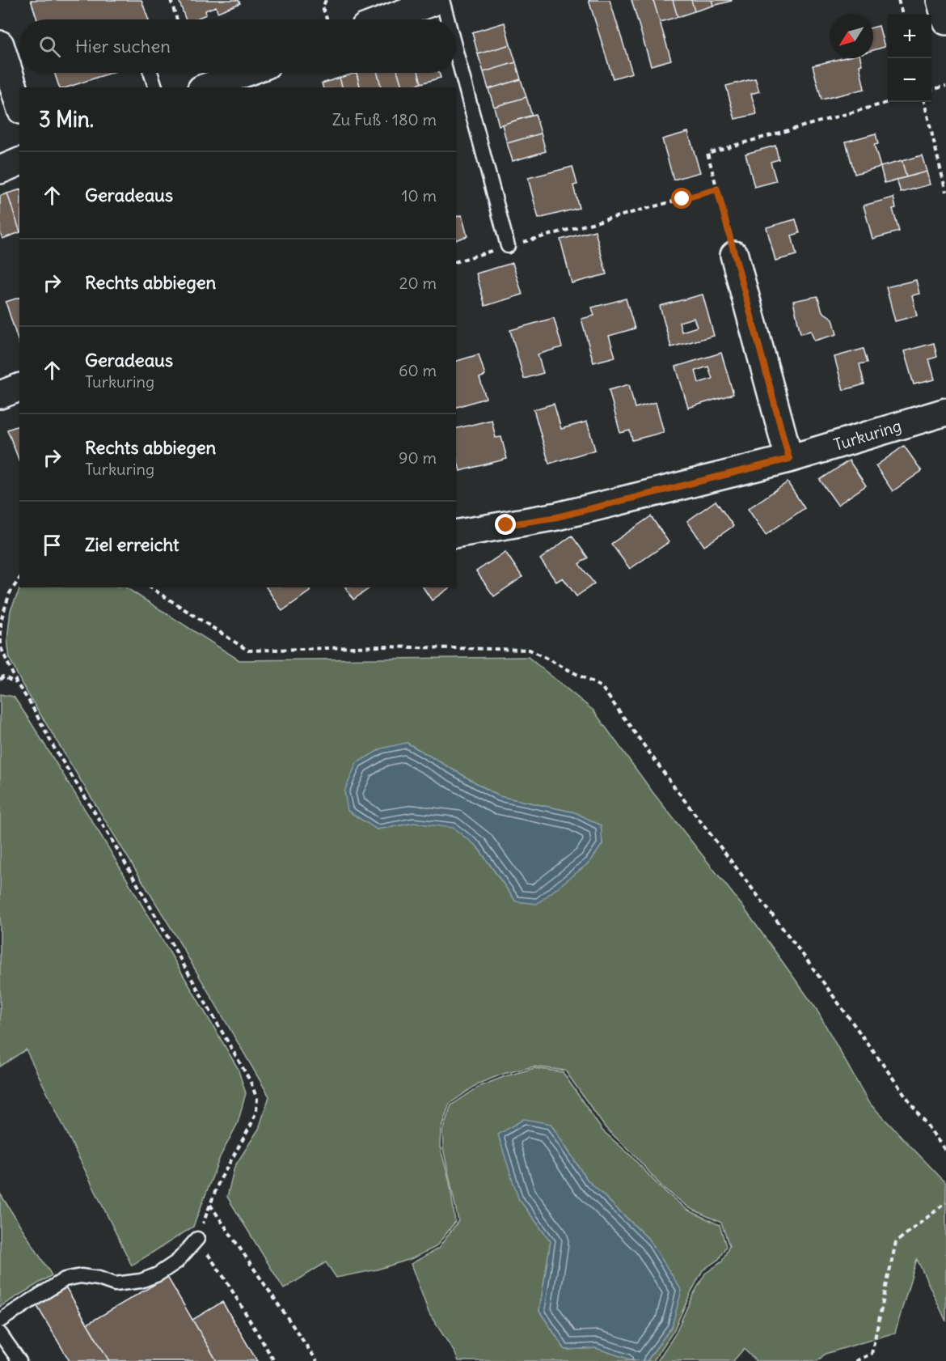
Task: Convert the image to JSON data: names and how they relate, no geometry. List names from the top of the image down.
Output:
{
  "streets": {
    "street": ["Turkuring"]
  },
  "north": "bottom left",
  "page": {
    "map_buttons": ["+", "−"],
    "search": "Hier suchen",
    "heading": ["3 Min.", "Zu Fuß · 180 m"],
    "list": [
      ["Geradeaus", "10 m"],
      ["Rechts abbiegen", "20 m"],
      ["Geradeaus", "Turkuring", "60 m"],
      ["Rechts abbiegen", "Turkuring", "90 m"],
      "Ziel erreicht"
    ]
  }
}
